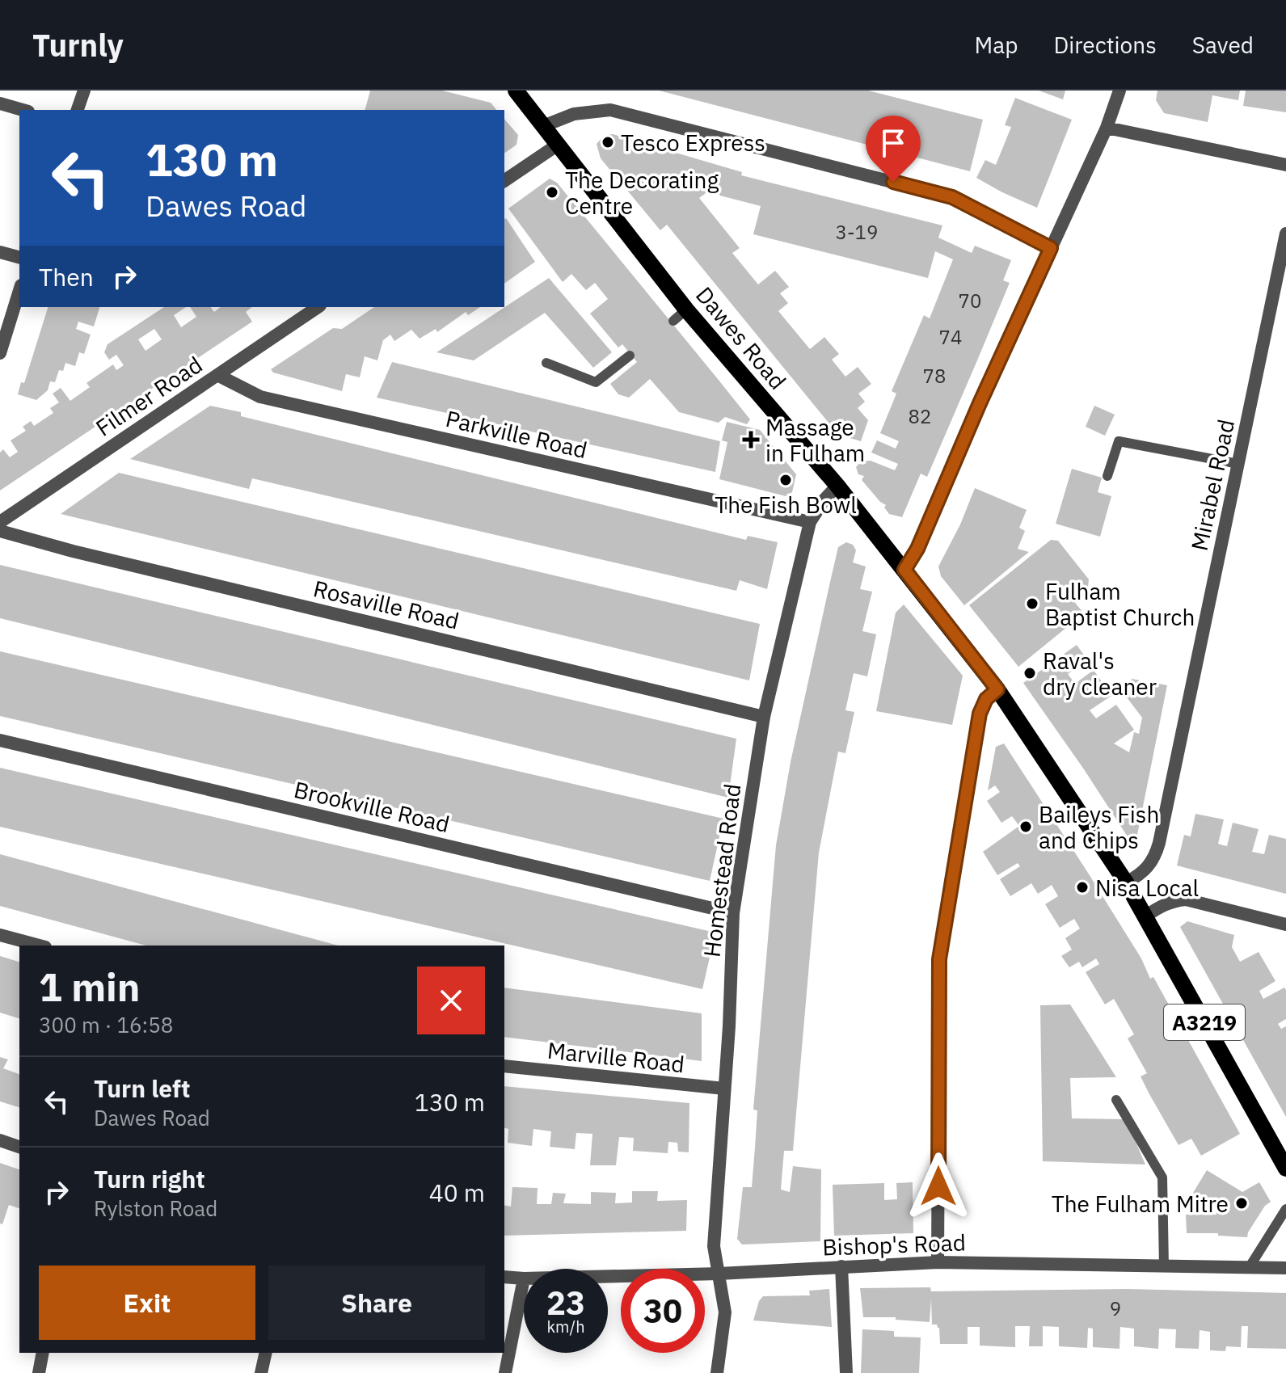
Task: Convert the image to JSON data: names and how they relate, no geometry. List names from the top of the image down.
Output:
{
  "streets": {
    "main road": ["Dawes Road", "A3219"],
    "street": [
      "Filmer Road",
      "Parkville Road",
      "Mirabel Road",
      "Rosaville Road",
      "Brookville Road",
      "Homestead Road",
      "Marville Road",
      "Bishop's Road"
    ]
  },
  "crossings": [
    ["Dawes Road", "Mirabel Road"],
    ["Dawes Road", "Homestead Road"],
    ["Filmer Road", "Parkville Road"],
    ["Parkville Road", "Homestead Road"],
    ["Rosaville Road", "Homestead Road"],
    ["Brookville Road", "Homestead Road"],
    ["Homestead Road", "Marville Road"],
    ["Homestead Road", "Bishop's Road"]
  ],
  "places": {
    "other": [
      "Tesco Express",
      "The Decorating Centre",
      "The Fish Bowl",
      "Fulham Baptist Church",
      "Raval's dry cleaner",
      "Baileys Fish and Chips",
      "Nisa Local",
      "The Fulham Mitre"
    ],
    "health": ["Massage in Fulham"]
  },
  "house_numbers": [
    "3-19",
    "70",
    "74",
    "78",
    "82",
    "9"
  ],
  "page": {
    "header": "Turnly",
    "nav": ["Map", "Directions", "Saved"],
    "turn": ["130 m", "Dawes Road"],
    "then": "Then",
    "heading": ["1 min", "300 m · 16:58"],
    "list": [
      {
        "name": "Turn left",
        "note": "Dawes Road",
        "value": "130 m"
      },
      {
        "name": "Turn right",
        "note": "Rylston Road",
        "value": "40 m"
      }
    ],
    "buttons": ["Exit", "Share"],
    "speed": "23 km/h",
    "limit": "30"
  }
}
